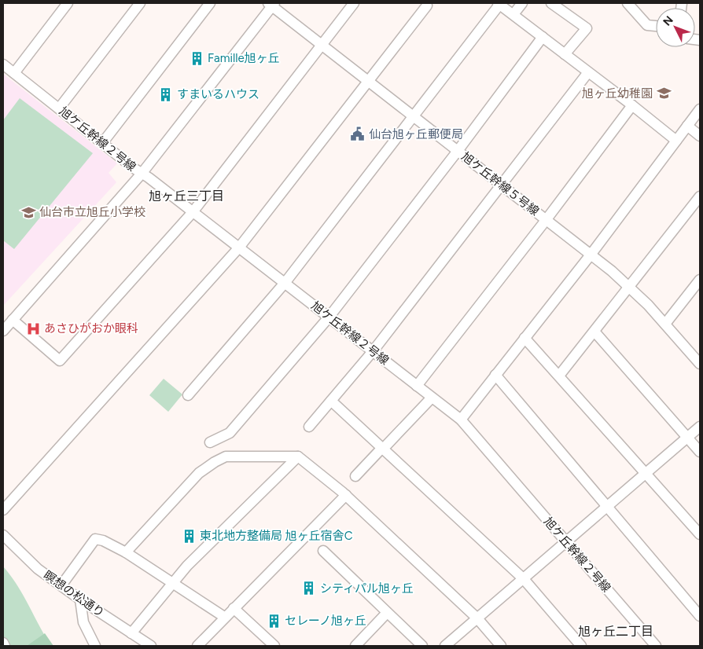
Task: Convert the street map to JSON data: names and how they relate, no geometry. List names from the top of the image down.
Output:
{
  "streets": {
    "street": ["旭ケ丘幹線２号線", "旭ケ丘幹線５号線", "瞑想の松通り"]
  },
  "districts": ["旭ヶ丘三丁目", "旭ヶ丘二丁目"],
  "places": {
    "building": [
      "Famille旭ヶ丘",
      "すまいるハウス",
      "東北地方整備局 旭ヶ丘宿舎C",
      "シティパル旭ヶ丘",
      "セレーノ旭ヶ丘"
    ],
    "school or university": ["旭ヶ丘幼稚園", "仙台市立旭丘小学校"],
    "public building": ["仙台旭ヶ丘郵便局"],
    "hospital": ["あさひがおか眼科"]
  },
  "north": "top left"
}
